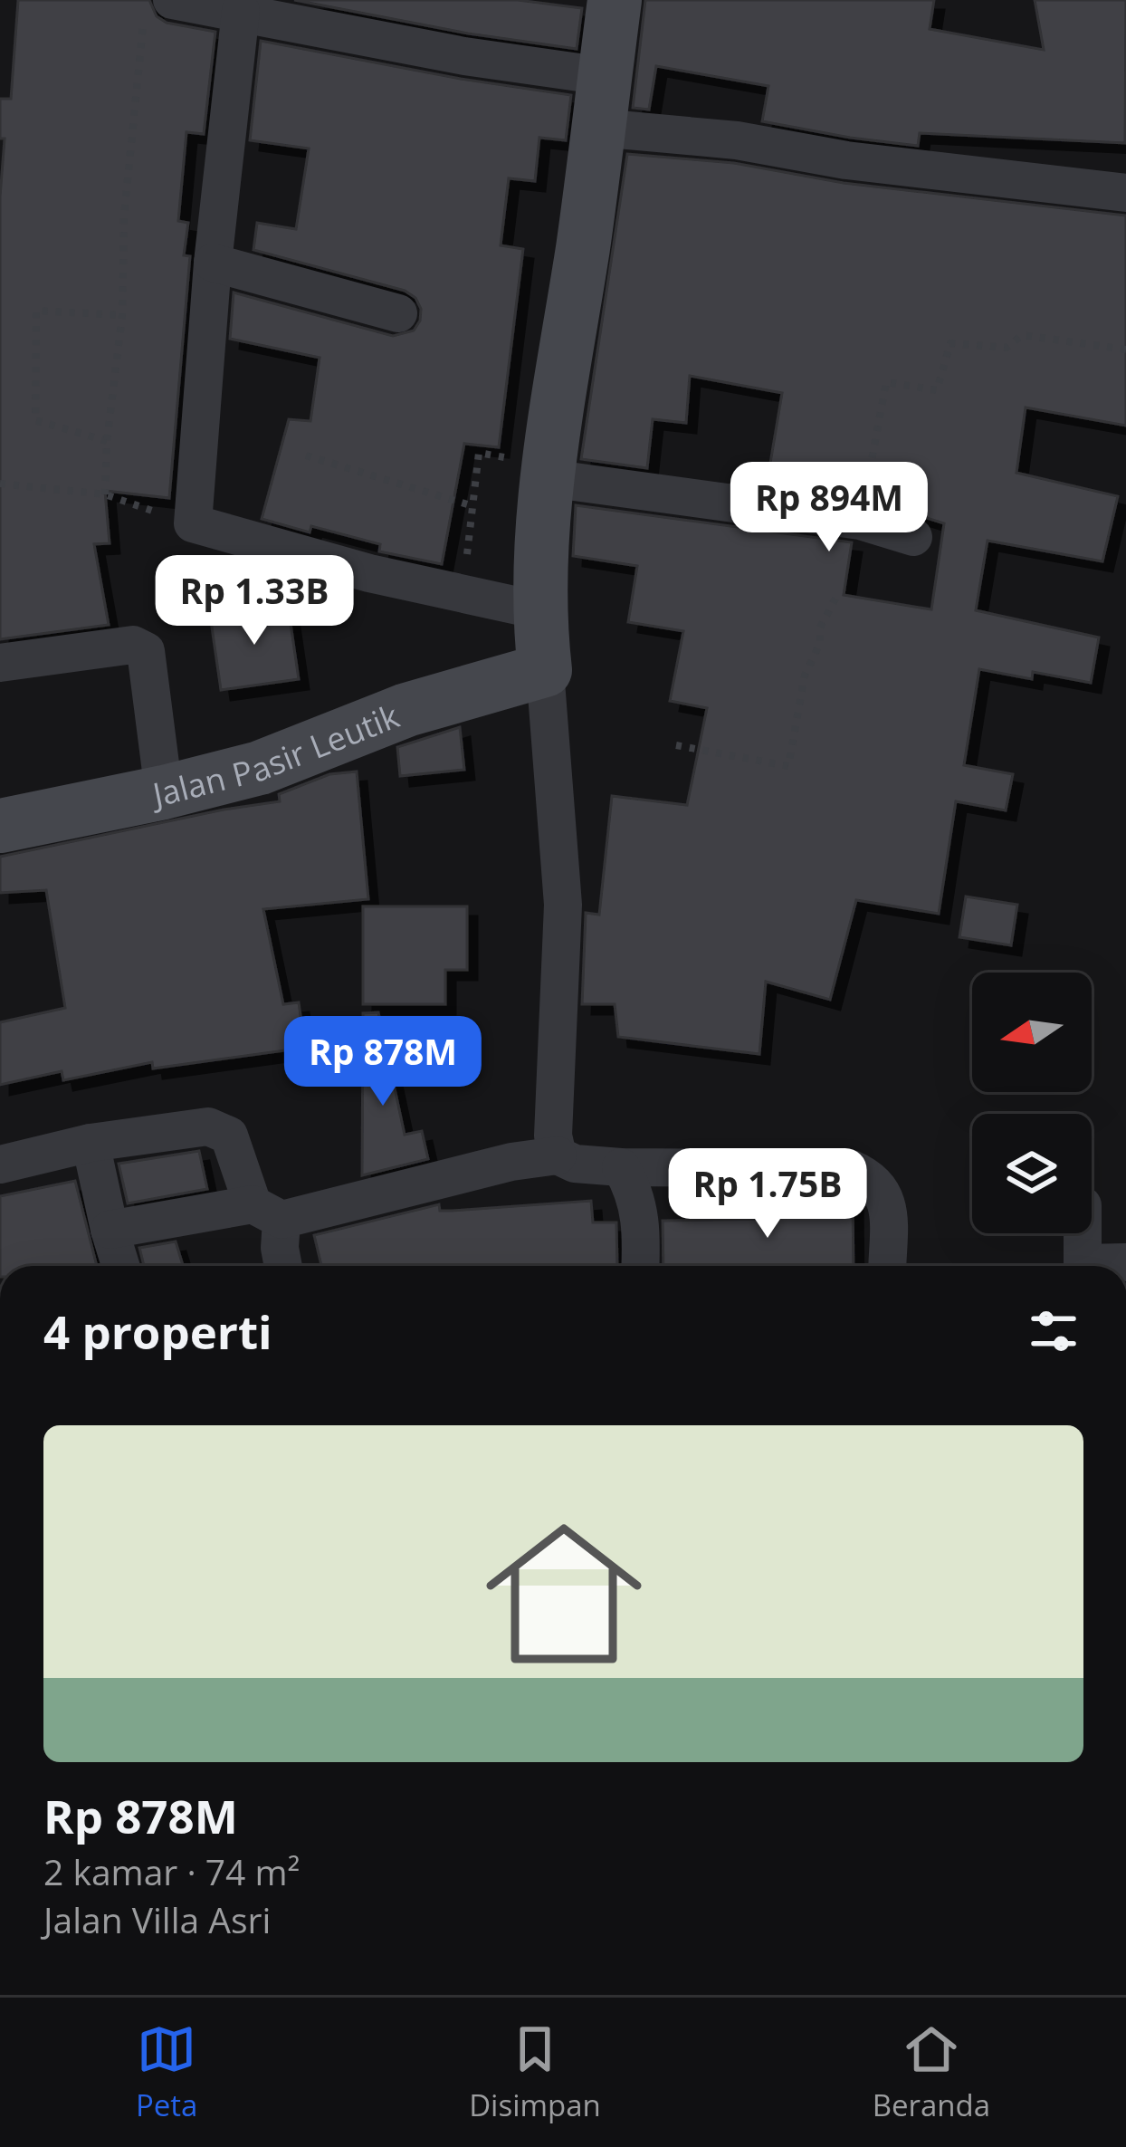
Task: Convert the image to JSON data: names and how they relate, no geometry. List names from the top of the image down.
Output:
{
  "streets": {
    "street": ["Jalan Pasir Leutik"]
  },
  "north": "left",
  "page": {
    "price": [
      "Rp 894M",
      "Rp 1.33B",
      "Rp 878M",
      "Rp 1.75B"
    ],
    "heading": "4 properti",
    "list": [
      {
        "name": "Rp 878M",
        "note": "2 kamar · 74 m² · Jalan Villa Asri"
      }
    ],
    "tabs": ["Peta", "Disimpan", "Beranda"]
  }
}
